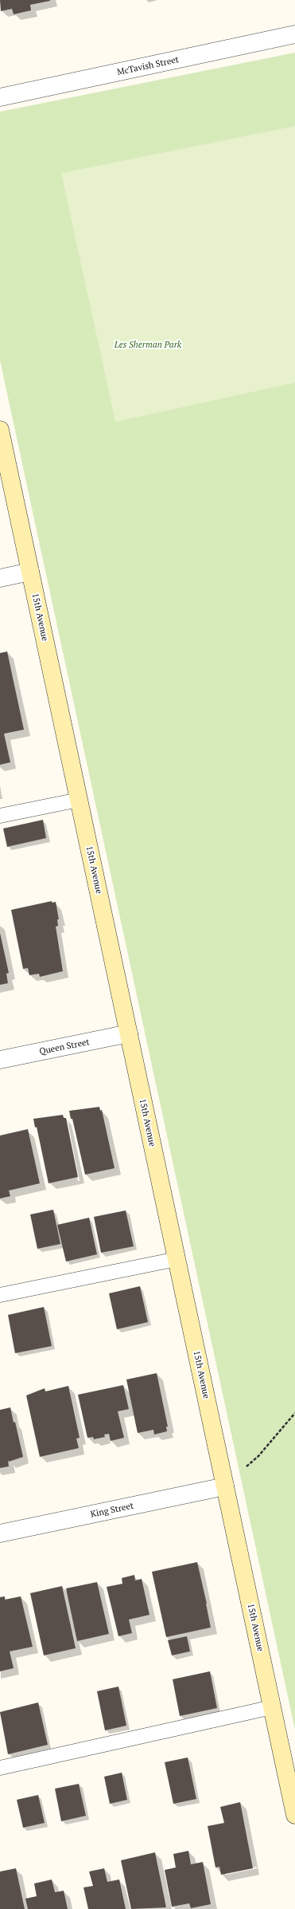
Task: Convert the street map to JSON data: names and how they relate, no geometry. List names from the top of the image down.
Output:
{
  "streets": {
    "street": [
      "McTavish Street",
      "15th Avenue",
      "Queen Street",
      "King Street"
    ]
  },
  "crossings": [
    ["15th Avenue", "Queen Street"],
    ["15th Avenue", "King Street"]
  ],
  "parks": ["Les Sherman Park"]
}
